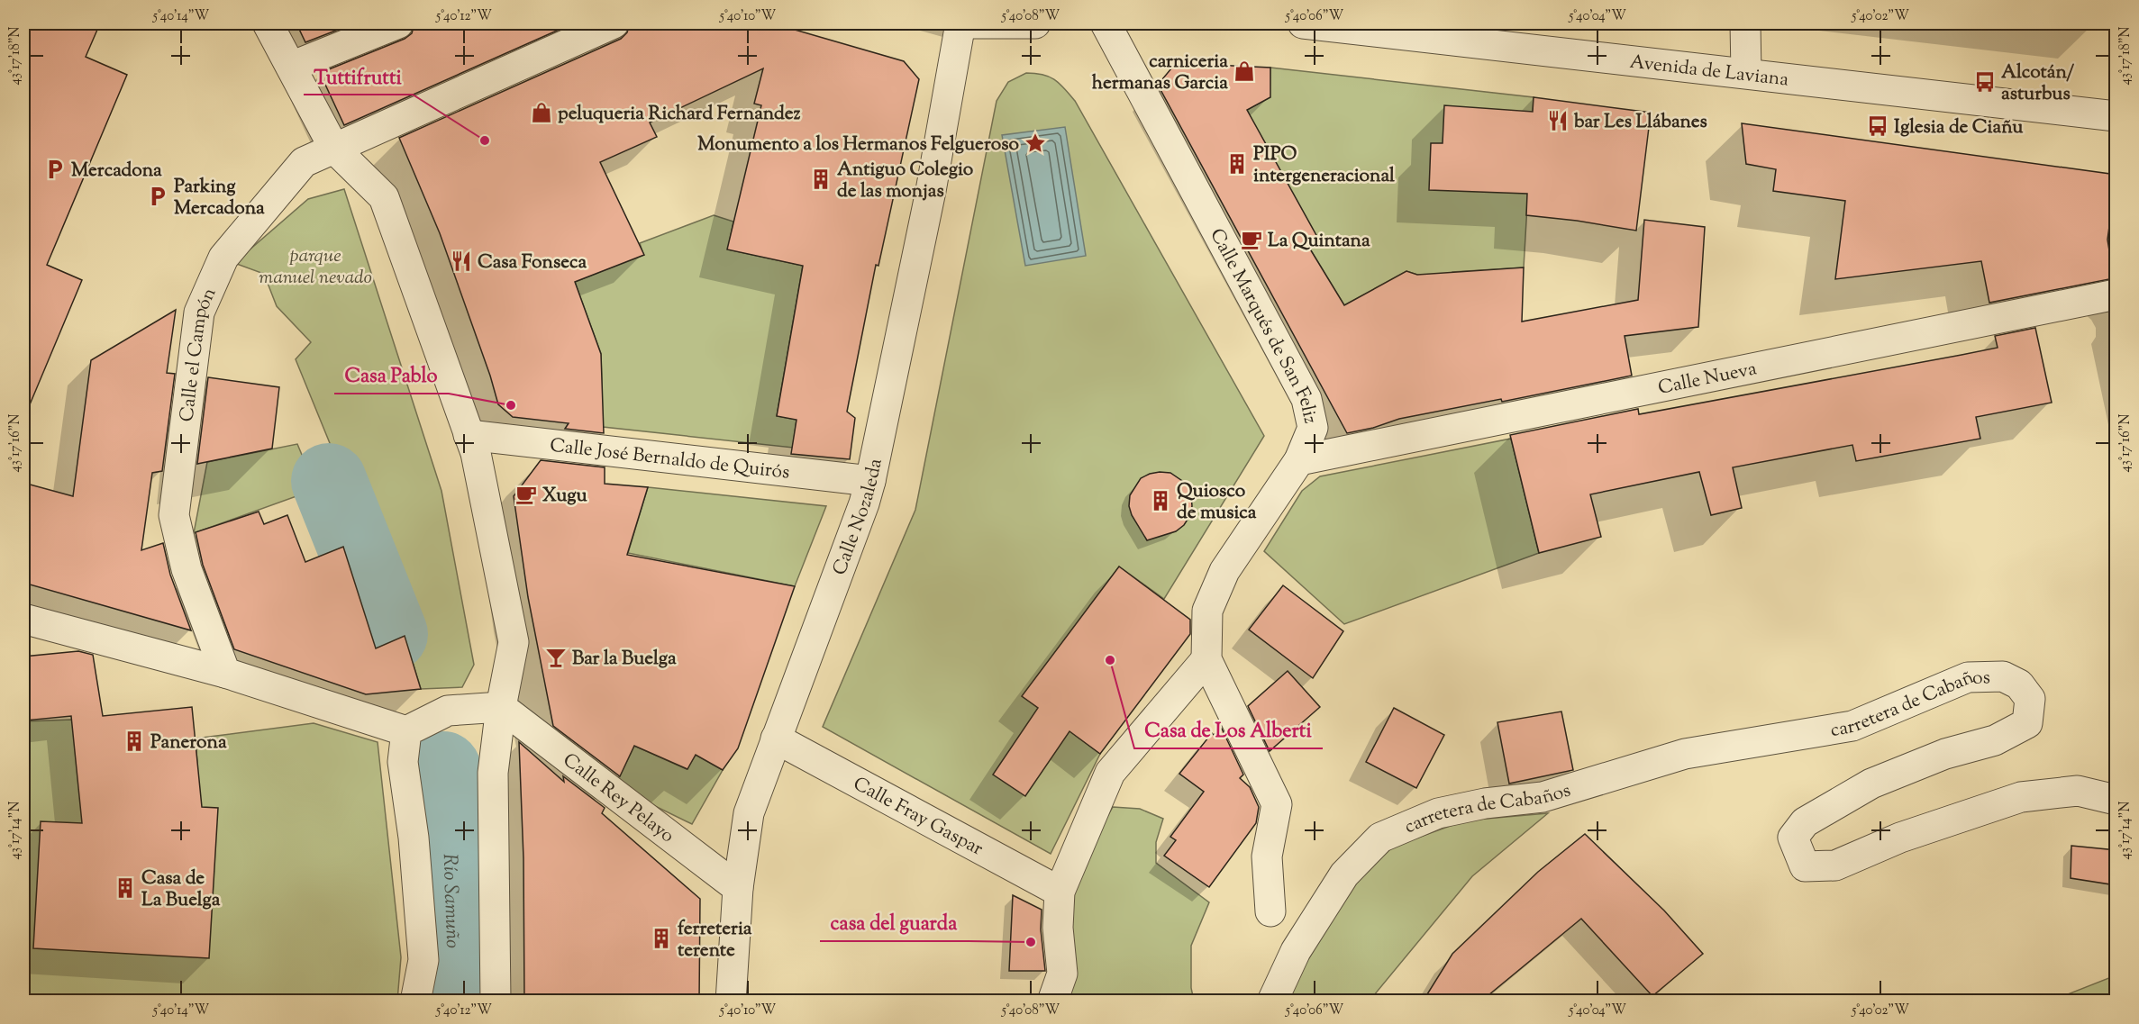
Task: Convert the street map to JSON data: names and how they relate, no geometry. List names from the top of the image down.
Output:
{
  "streets": {
    "street": [
      "Avenida de Laviana",
      "Calle Marqués de San Feliz",
      "Calle el Campón",
      "Calle Nueva",
      "Calle José Bernaldo de Quirós",
      "Calle Nozaleda",
      "carretera de Cabaños",
      "Calle Rey Pelayo",
      "Calle Fray Gaspar"
    ]
  },
  "crossings": [
    ["Calle Marqués de San Feliz", "Calle Nueva"],
    ["Calle José Bernaldo de Quirós", "Calle Nozaleda"],
    ["Calle Nozaleda", "Calle Rey Pelayo"],
    ["Calle Nozaleda", "Calle Fray Gaspar"]
  ],
  "water": ["Río Samuño"],
  "parks": ["parque manuel nevado"],
  "places": {
    "shop": ["carniceria hermanas Garcia", "peluqueria Richard Fernandez"],
    "bus stop": ["Alcotán/ asturbus", "Iglesia de Ciañu"],
    "restaurant": ["bar Les Llábanes", "Casa Fonseca"],
    "other": [
      "Tuttifrutti",
      "Casa Pablo",
      "Casa de Los Alberti",
      "casa del guarda"
    ],
    "place": ["Monumento a los Hermanos Felgueroso"],
    "building": [
      "PIPO intergeneracional",
      "Antiguo Colegio de las monjas",
      "Quiosco de musica",
      "Panerona",
      "Casa de La Buelga",
      "ferreteria terente"
    ],
    "parking": ["Mercadona", "Parking Mercadona"],
    "cafe": ["La Quintana", "Xugu"],
    "bar": ["Bar la Buelga"]
  },
  "coordinates": [
    "5°40'14\"W",
    "5°40'12\"W",
    "5°40'10\"W",
    "5°40'08\"W",
    "5°40'06\"W",
    "5°40'04\"W",
    "5°40'02\"W",
    "43°17'18\"N",
    "43°17'16\"N",
    "43°17'14\"N"
  ]
}
